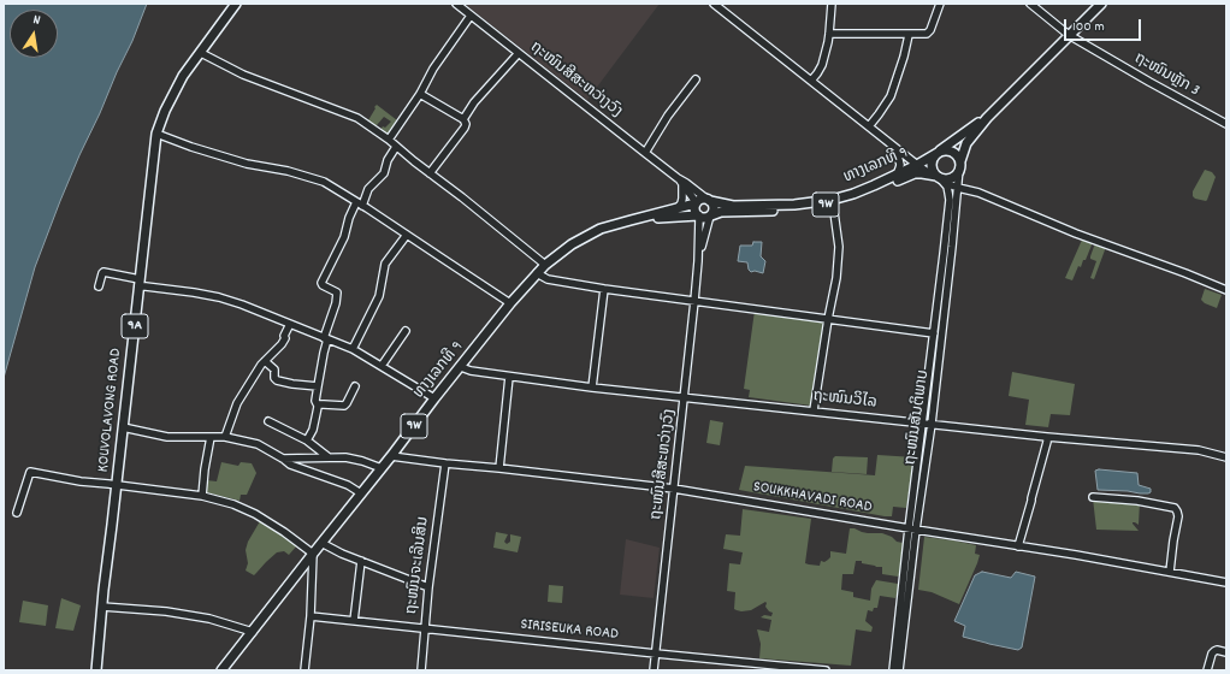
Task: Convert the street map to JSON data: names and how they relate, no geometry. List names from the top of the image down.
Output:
{
  "streets": {
    "main road": [
      "ທາງເລກທີ 9",
      "9W",
      "9A",
      "KOUVOLAVONG ROAD"
    ],
    "street": [
      "ຖະໜົນຫຼັກ 3",
      "ຖະໜົນສີສະຫວ່າງວົງ",
      "ຖະໜົນວິໄລ",
      "ຖະໜົນສັນຕິພາບ",
      "SOUKKHAVADI ROAD",
      "ຖະໜົນຈະເລີນສິນ",
      "SIRISEUKA ROAD"
    ]
  },
  "crossings": [
    ["ຖະໜົນຫຼັກ 3", "ທາງເລກທີ 9"],
    ["ຖະໜົນສີສະຫວ່າງວົງ", "ທາງເລກທີ 9"],
    ["ຖະໜົນສີສະຫວ່າງວົງ", "ຖະໜົນວິໄລ"],
    ["ຖະໜົນສີສະຫວ່າງວົງ", "SOUKKHAVADI ROAD"],
    ["ຖະໜົນສີສະຫວ່າງວົງ", "SIRISEUKA ROAD"],
    ["ທາງເລກທີ 9", "ຖະໜົນວິໄລ"],
    ["ທາງເລກທີ 9", "ຖະໜົນສັນຕິພາບ"],
    ["ທາງເລກທີ 9", "SOUKKHAVADI ROAD"],
    ["ຖະໜົນວິໄລ", "ຖະໜົນສັນຕິພາບ"],
    ["ຖະໜົນສັນຕິພາບ", "SOUKKHAVADI ROAD"],
    ["SOUKKHAVADI ROAD", "ຖະໜົນຈະເລີນສິນ"],
    ["ຖະໜົນຈະເລີນສິນ", "SIRISEUKA ROAD"]
  ],
  "scale_bar": "100 m",
  "north": "top"
}
